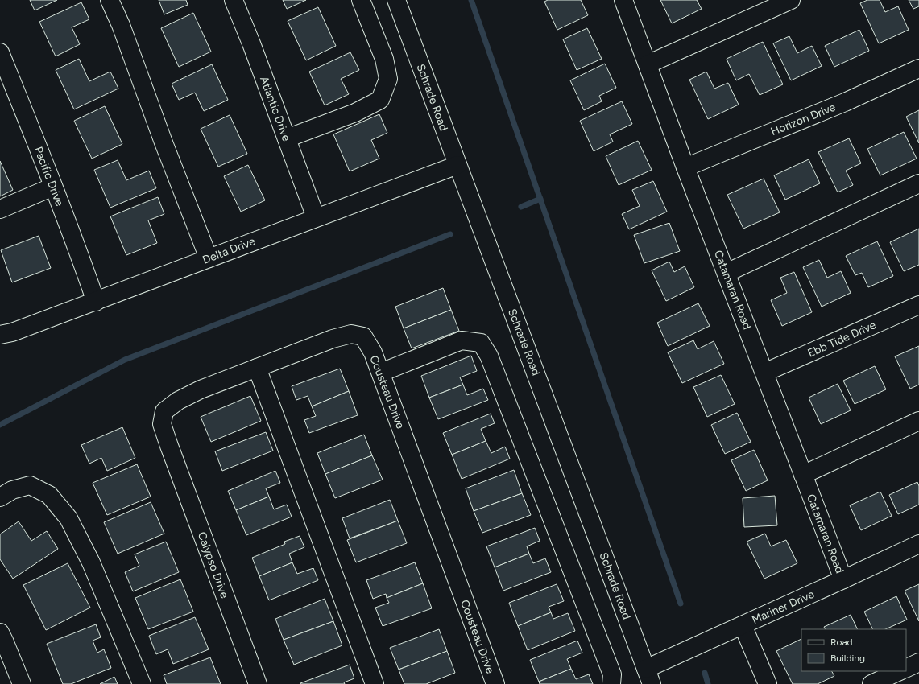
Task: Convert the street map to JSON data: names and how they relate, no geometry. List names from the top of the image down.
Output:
{
  "streets": {
    "street": [
      "Schrade Road",
      "Atlantic Drive",
      "Horizon Drive",
      "Pacific Drive",
      "Delta Drive",
      "Catamaran Road",
      "Ebb Tide Drive",
      "Cousteau Drive",
      "Calypso Drive",
      "Mariner Drive"
    ]
  },
  "crossings": [
    ["Schrade Road", "Delta Drive"],
    ["Schrade Road", "Mariner Drive"],
    ["Atlantic Drive", "Delta Drive"],
    ["Horizon Drive", "Catamaran Road"],
    ["Pacific Drive", "Delta Drive"],
    ["Catamaran Road", "Ebb Tide Drive"],
    ["Catamaran Road", "Mariner Drive"],
    ["Cousteau Drive", "Calypso Drive"]
  ],
  "legend": ["Road", "Building"]
}
